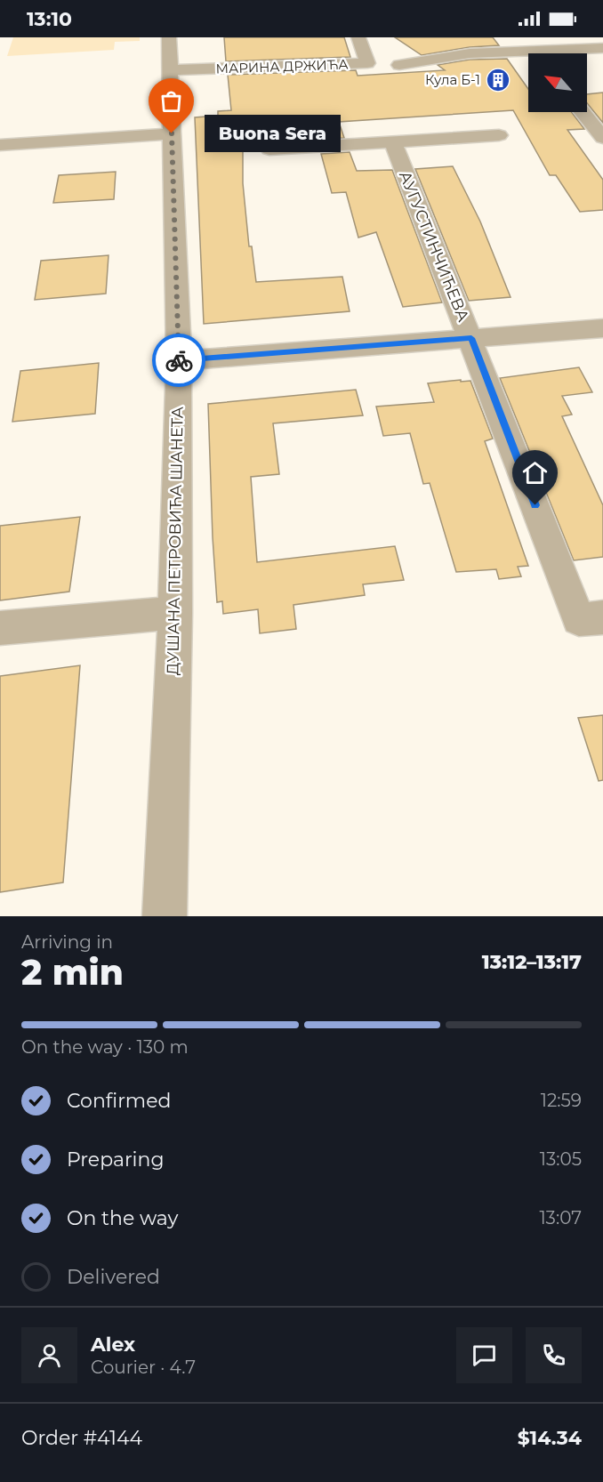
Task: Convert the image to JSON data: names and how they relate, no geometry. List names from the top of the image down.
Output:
{
  "streets": {
    "street": ["МАРИНА ДРЖИЋА", "АУГУСТИНЧИЋЕВА", "ДУШАНА ПЕТРОВИЋА ШАНЕТА"]
  },
  "crossings": [
    ["МАРИНА ДРЖИЋА", "ДУШАНА ПЕТРОВИЋА ШАНЕТА"]
  ],
  "places": {
    "building": ["Кула Б-1"],
    "other": ["Buona Sera"]
  },
  "north": "top left",
  "page": {
    "status": "13:10",
    "bubble": "Buona Sera",
    "heading": ["2 min", "Arriving in", "13:12–13:17"],
    "panel": [
      "Alex",
      "Courier · 4.7",
      "Order #4144",
      "$14.34"
    ],
    "bar": "On the way · 130 m",
    "list": [
      ["Confirmed", "12:59"],
      ["Preparing", "13:05"],
      ["On the way", "13:07"],
      "Delivered"
    ]
  }
}
